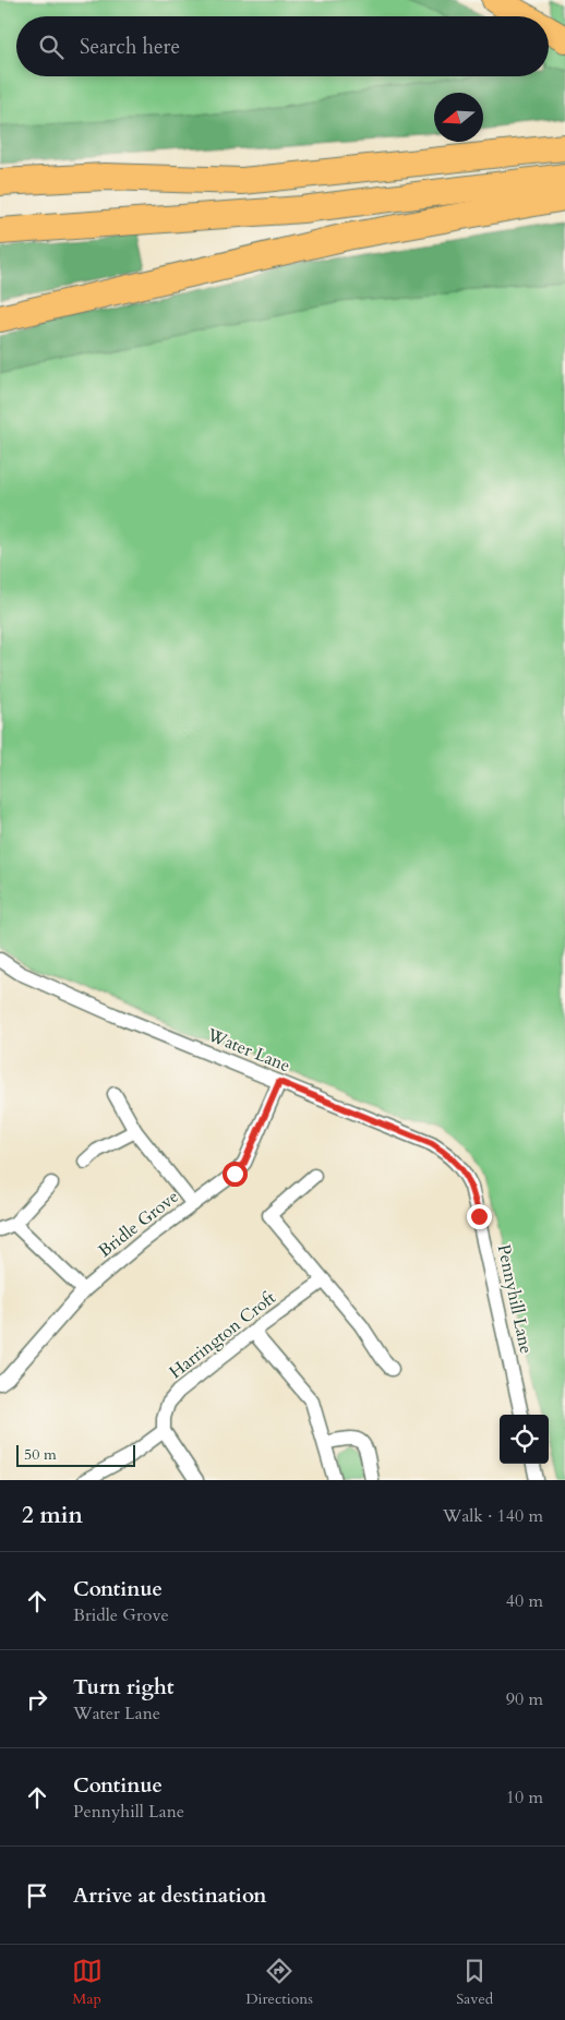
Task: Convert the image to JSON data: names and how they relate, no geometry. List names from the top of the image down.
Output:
{
  "streets": {
    "street": [
      "Water Lane",
      "Bridle Grove",
      "Pennyhill Lane",
      "Harrington Croft"
    ]
  },
  "crossings": [
    ["Water Lane", "Bridle Grove"],
    ["Water Lane", "Pennyhill Lane"]
  ],
  "scale_bar": "50 m",
  "north": "left",
  "page": {
    "search": "Search here",
    "scale": "50 m",
    "heading": ["2 min", "Walk · 140 m"],
    "list": [
      ["Continue", "Bridle Grove", "40 m"],
      ["Turn right", "Water Lane", "90 m"],
      ["Continue", "Pennyhill Lane", "10 m"],
      "Arrive at destination"
    ],
    "nav": ["Map", "Directions", "Saved"]
  }
}
